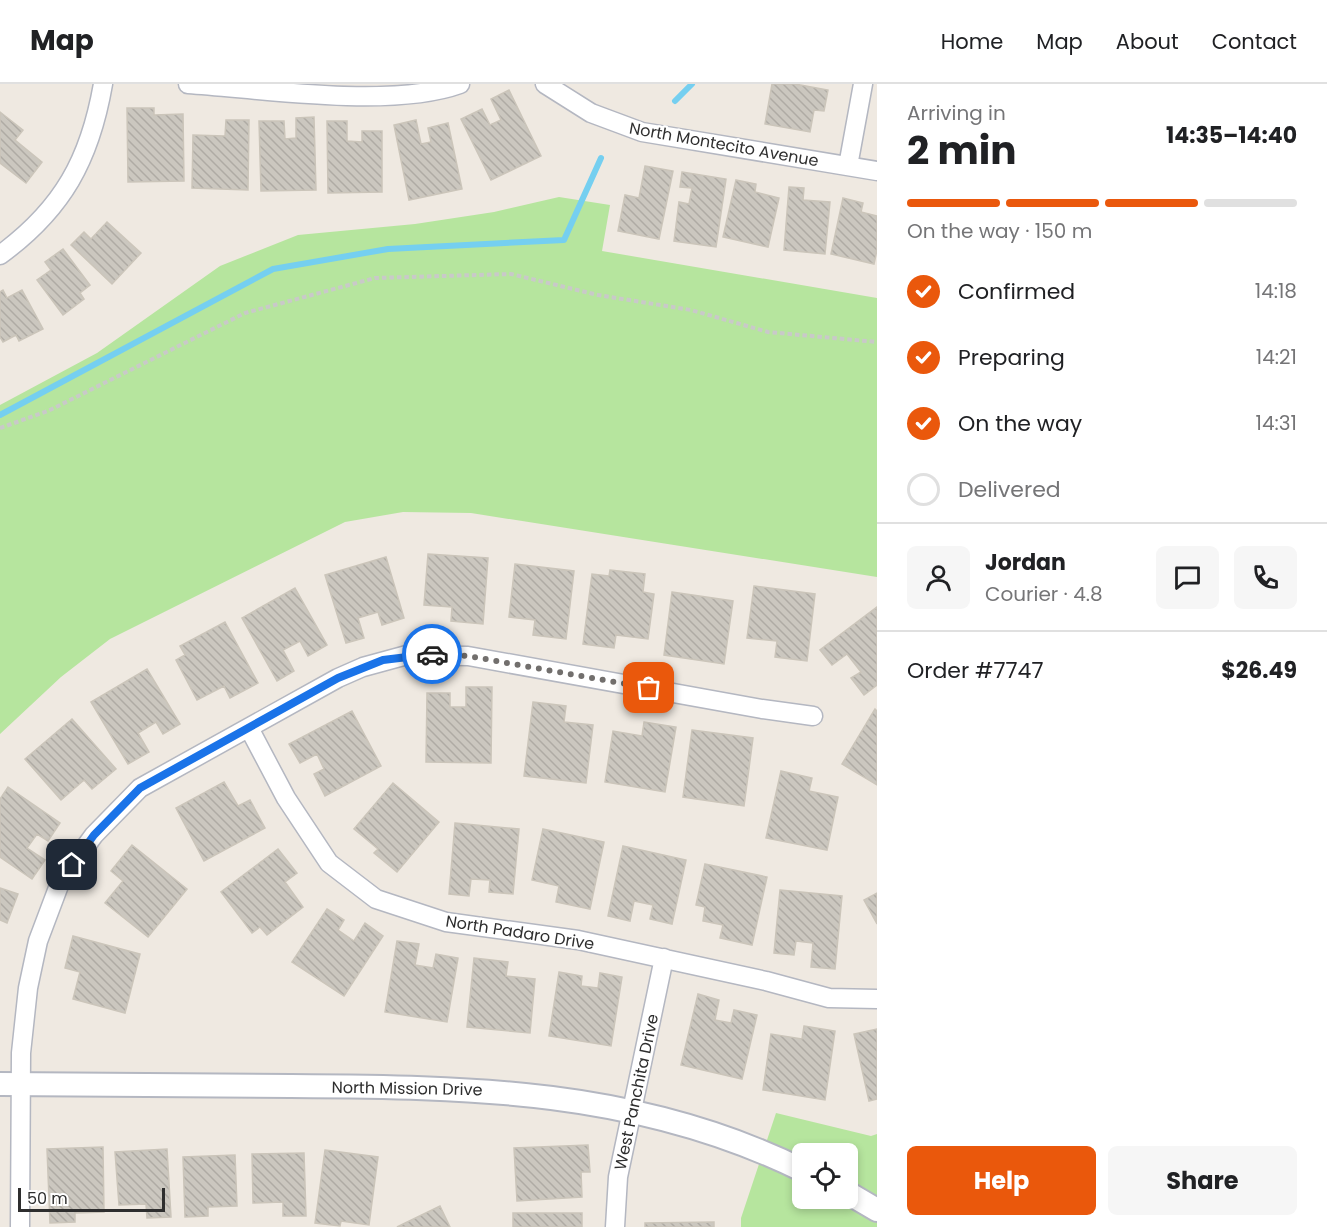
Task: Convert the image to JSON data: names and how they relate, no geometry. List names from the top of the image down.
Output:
{
  "streets": {
    "street": [
      "North Montecito Avenue",
      "North Padaro Drive",
      "North Mission Drive",
      "West Panchita Drive"
    ]
  },
  "crossings": [
    ["North Padaro Drive", "West Panchita Drive"],
    ["North Mission Drive", "West Panchita Drive"]
  ],
  "scale_bar": "50 m",
  "page": {
    "header": "Map",
    "nav": [
      "Home",
      "Map",
      "About",
      "Contact"
    ],
    "heading": ["2 min", "Arriving in", "14:35–14:40"],
    "panel": [
      "Jordan",
      "Courier · 4.8",
      "Order #7747",
      "$26.49"
    ],
    "bar": "On the way · 150 m",
    "list": [
      ["Confirmed", "14:18"],
      ["Preparing", "14:21"],
      ["On the way", "14:31"],
      "Delivered"
    ],
    "buttons": ["Help", "Share"],
    "scale": "50 m"
  }
}
